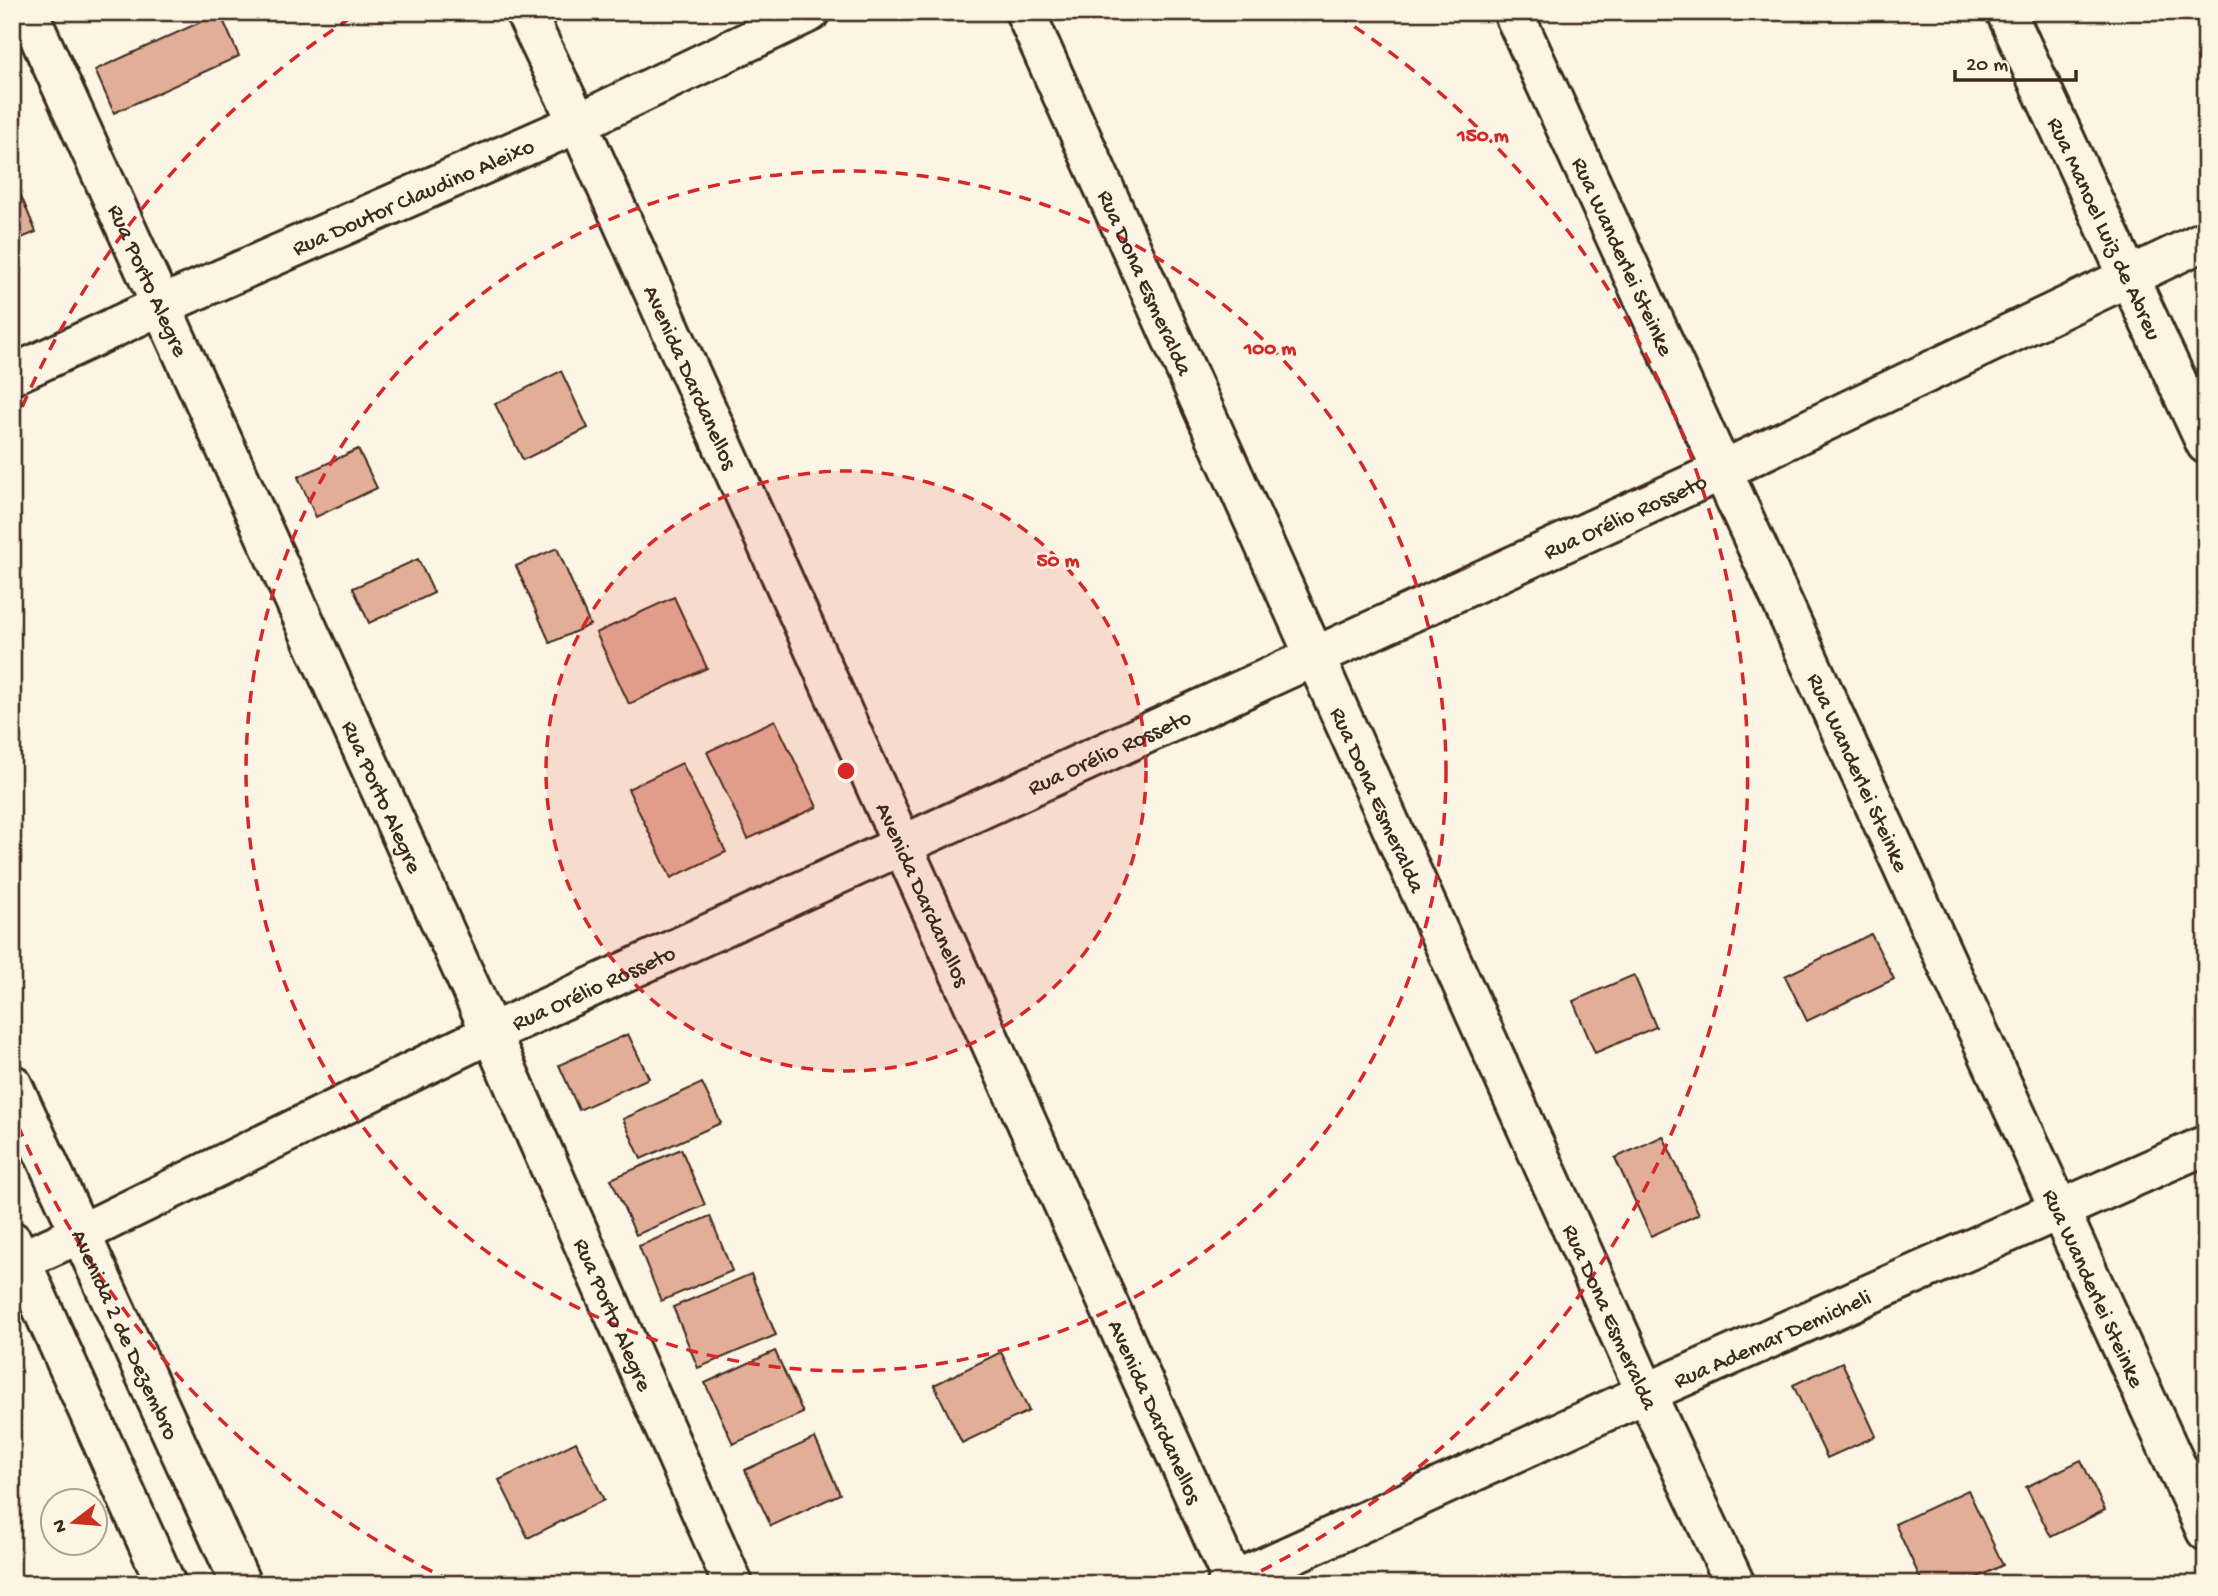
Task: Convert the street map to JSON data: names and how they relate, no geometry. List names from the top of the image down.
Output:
{
  "streets": {
    "street": [
      "Rua Doutor Claudino Aleixo",
      "Rua Manoel Luiz de Abreu",
      "Rua Wanderlei Steinke",
      "Rua Porto Alegre",
      "Rua Dona Esmeralda",
      "Avenida Dardanellos",
      "Rua Orélio Rosseto",
      "Avenida 2 de Dezembro",
      "Rua Ademar Demicheli"
    ]
  },
  "crossings": [
    ["Rua Doutor Claudino Aleixo", "Rua Porto Alegre"],
    ["Rua Doutor Claudino Aleixo", "Avenida Dardanellos"],
    ["Rua Manoel Luiz de Abreu", "Rua Orélio Rosseto"],
    ["Rua Wanderlei Steinke", "Rua Orélio Rosseto"],
    ["Rua Wanderlei Steinke", "Rua Ademar Demicheli"],
    ["Rua Porto Alegre", "Rua Orélio Rosseto"],
    ["Rua Dona Esmeralda", "Rua Orélio Rosseto"],
    ["Rua Dona Esmeralda", "Rua Ademar Demicheli"],
    ["Avenida Dardanellos", "Rua Orélio Rosseto"],
    ["Avenida Dardanellos", "Rua Ademar Demicheli"],
    ["Rua Orélio Rosseto", "Avenida 2 de Dezembro"]
  ],
  "scale_bar": "20 m",
  "north": "left",
  "rings": ["150 m", "100 m", "50 m"]
}
